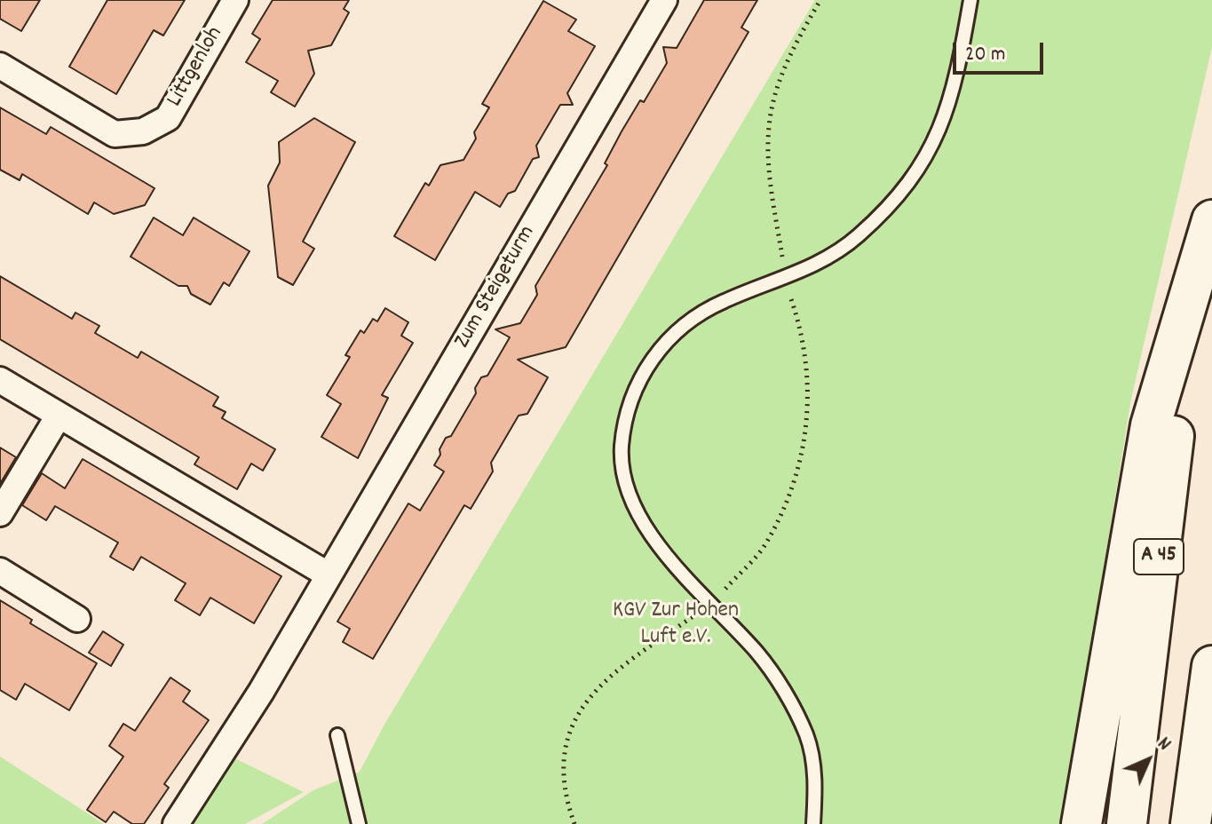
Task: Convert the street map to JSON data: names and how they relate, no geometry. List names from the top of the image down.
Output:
{
  "streets": {
    "highway": ["A 45"],
    "street": ["Littgenloh", "Zum Steigeturm"]
  },
  "parks": ["KGV Zur Hohen Luft e.V."],
  "scale_bar": "20 m",
  "north": "top right"
}
